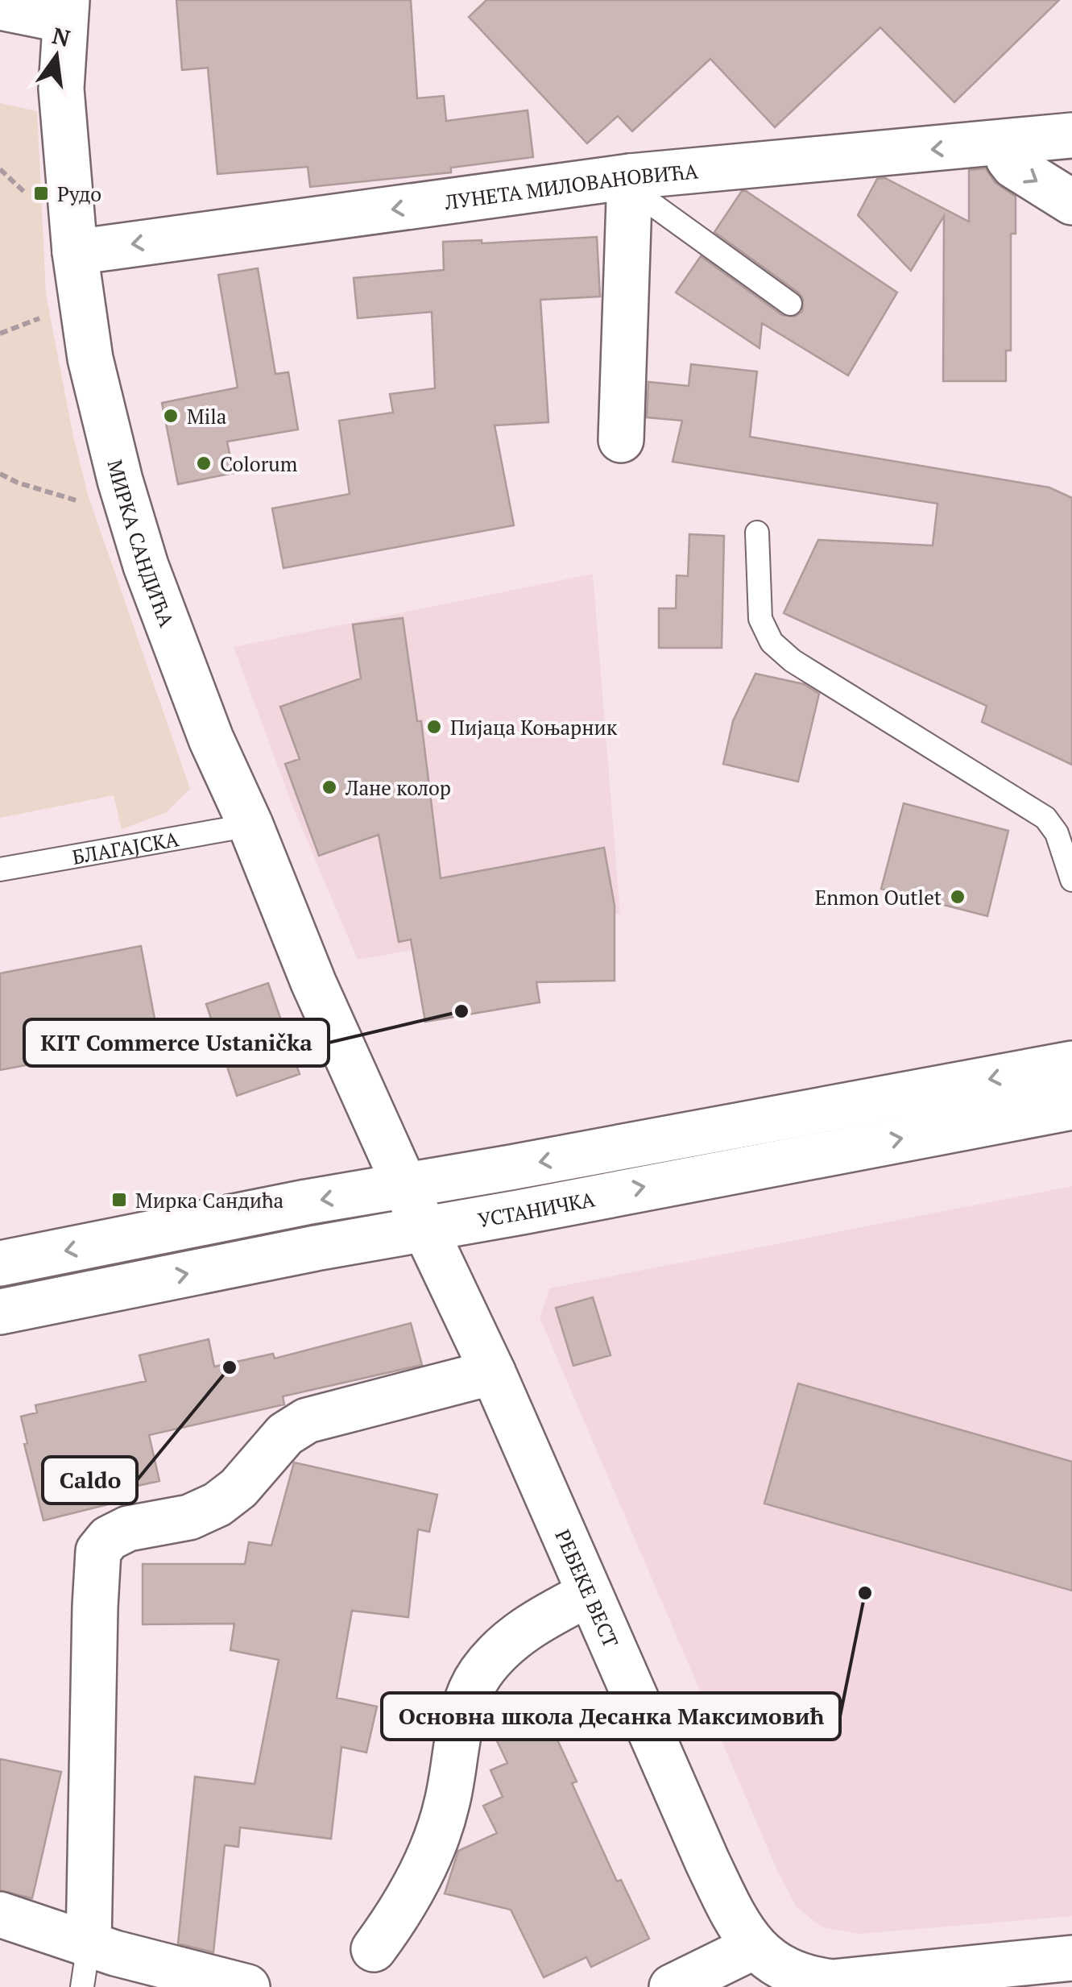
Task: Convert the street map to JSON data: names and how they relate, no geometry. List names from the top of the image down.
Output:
{
  "streets": {
    "street": [
      "ЛУНЕТА МИЛОВАНОВИЋА",
      "МИРКА САНДИЋА",
      "УСТАНИЧКА",
      "РЕБЕКЕ ВЕСТ"
    ],
    "lane": ["БЛАГАЈСКА"]
  },
  "crossings": [
    ["ЛУНЕТА МИЛОВАНОВИЋА", "МИРКА САНДИЋА"],
    ["МИРКА САНДИЋА", "БЛАГАЈСКА"],
    ["МИРКА САНДИЋА", "УСТАНИЧКА"],
    ["МИРКА САНДИЋА", "РЕБЕКЕ ВЕСТ"],
    ["УСТАНИЧКА", "РЕБЕКЕ ВЕСТ"]
  ],
  "one_way": ["ЛУНЕТА МИЛОВАНОВИЋА"],
  "places": {
    "transit": ["Рудо", "Мирка Сандића"],
    "other": [
      "Mila",
      "Colorum",
      "Пијаца Коњарник",
      "Лане колор",
      "Enmon Outlet",
      "KIT Commerce Ustanička",
      "Caldo",
      "Основна школа Десанка Максимовић"
    ]
  },
  "north": "top"
}
